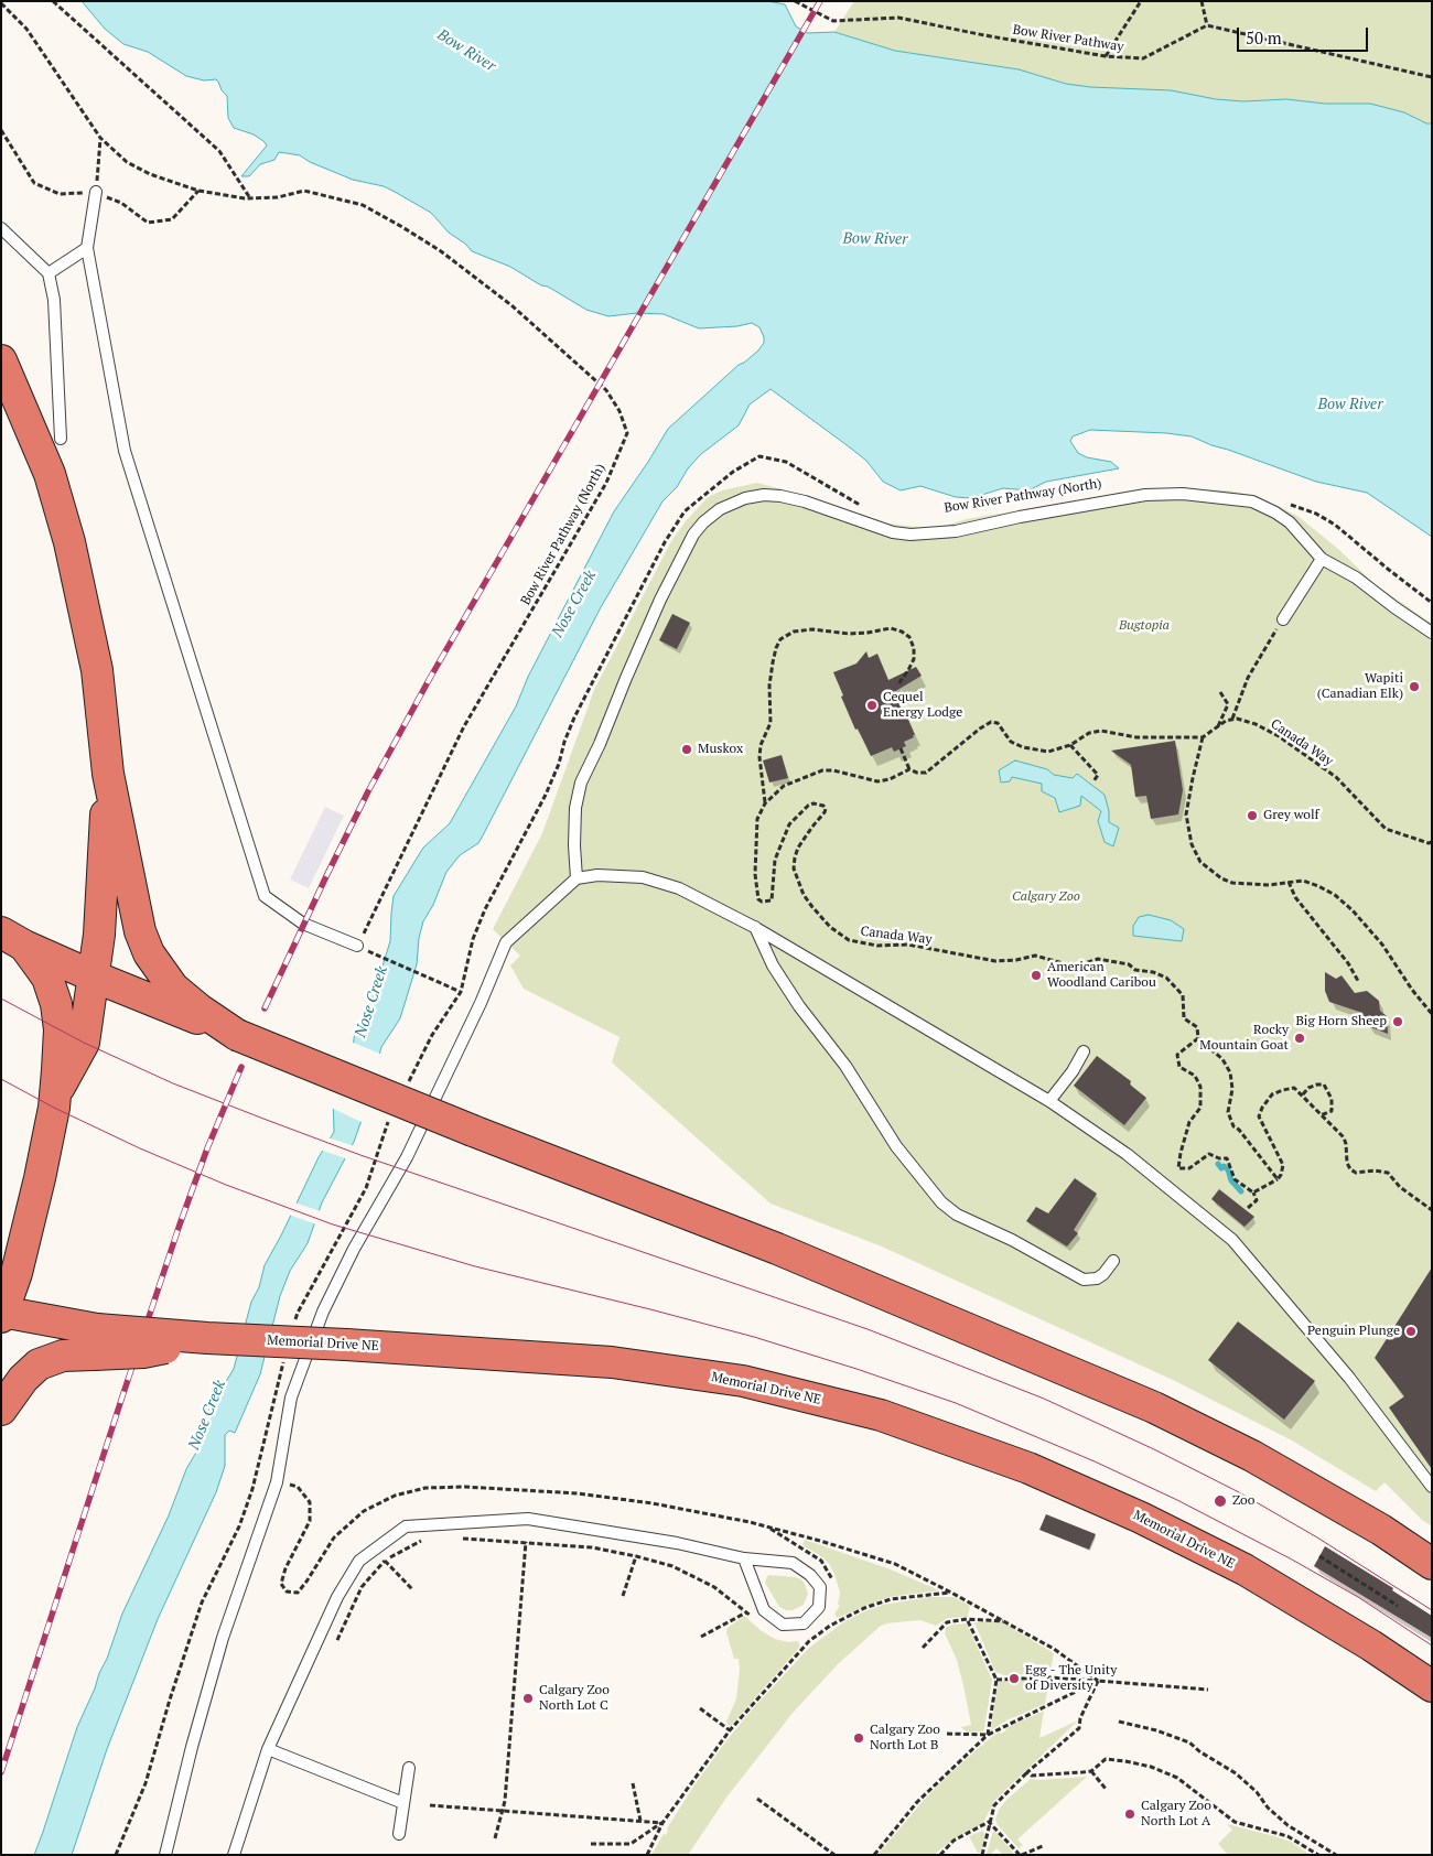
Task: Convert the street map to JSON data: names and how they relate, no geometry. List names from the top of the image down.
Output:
{
  "streets": {
    "highway": ["Memorial Drive NE"],
    "path": ["Bow River Pathway", "Bow River Pathway (North)", "Canada Way"]
  },
  "water": ["Bow River", "Nose Creek"],
  "parks": ["Bugtopia", "Calgary Zoo"],
  "places": [
    "Wapiti (Canadian Elk)",
    "Cequel Energy Lodge",
    "Muskox",
    "Grey wolf",
    "American Woodland Caribou",
    "Big Horn Sheep",
    "Rocky Mountain Goat",
    "Penguin Plunge",
    "Zoo",
    "Egg - The Unity of Diversity",
    "Calgary Zoo North Lot C",
    "Calgary Zoo North Lot B",
    "Calgary Zoo North Lot A"
  ],
  "scale_bar": "50 m"
}
